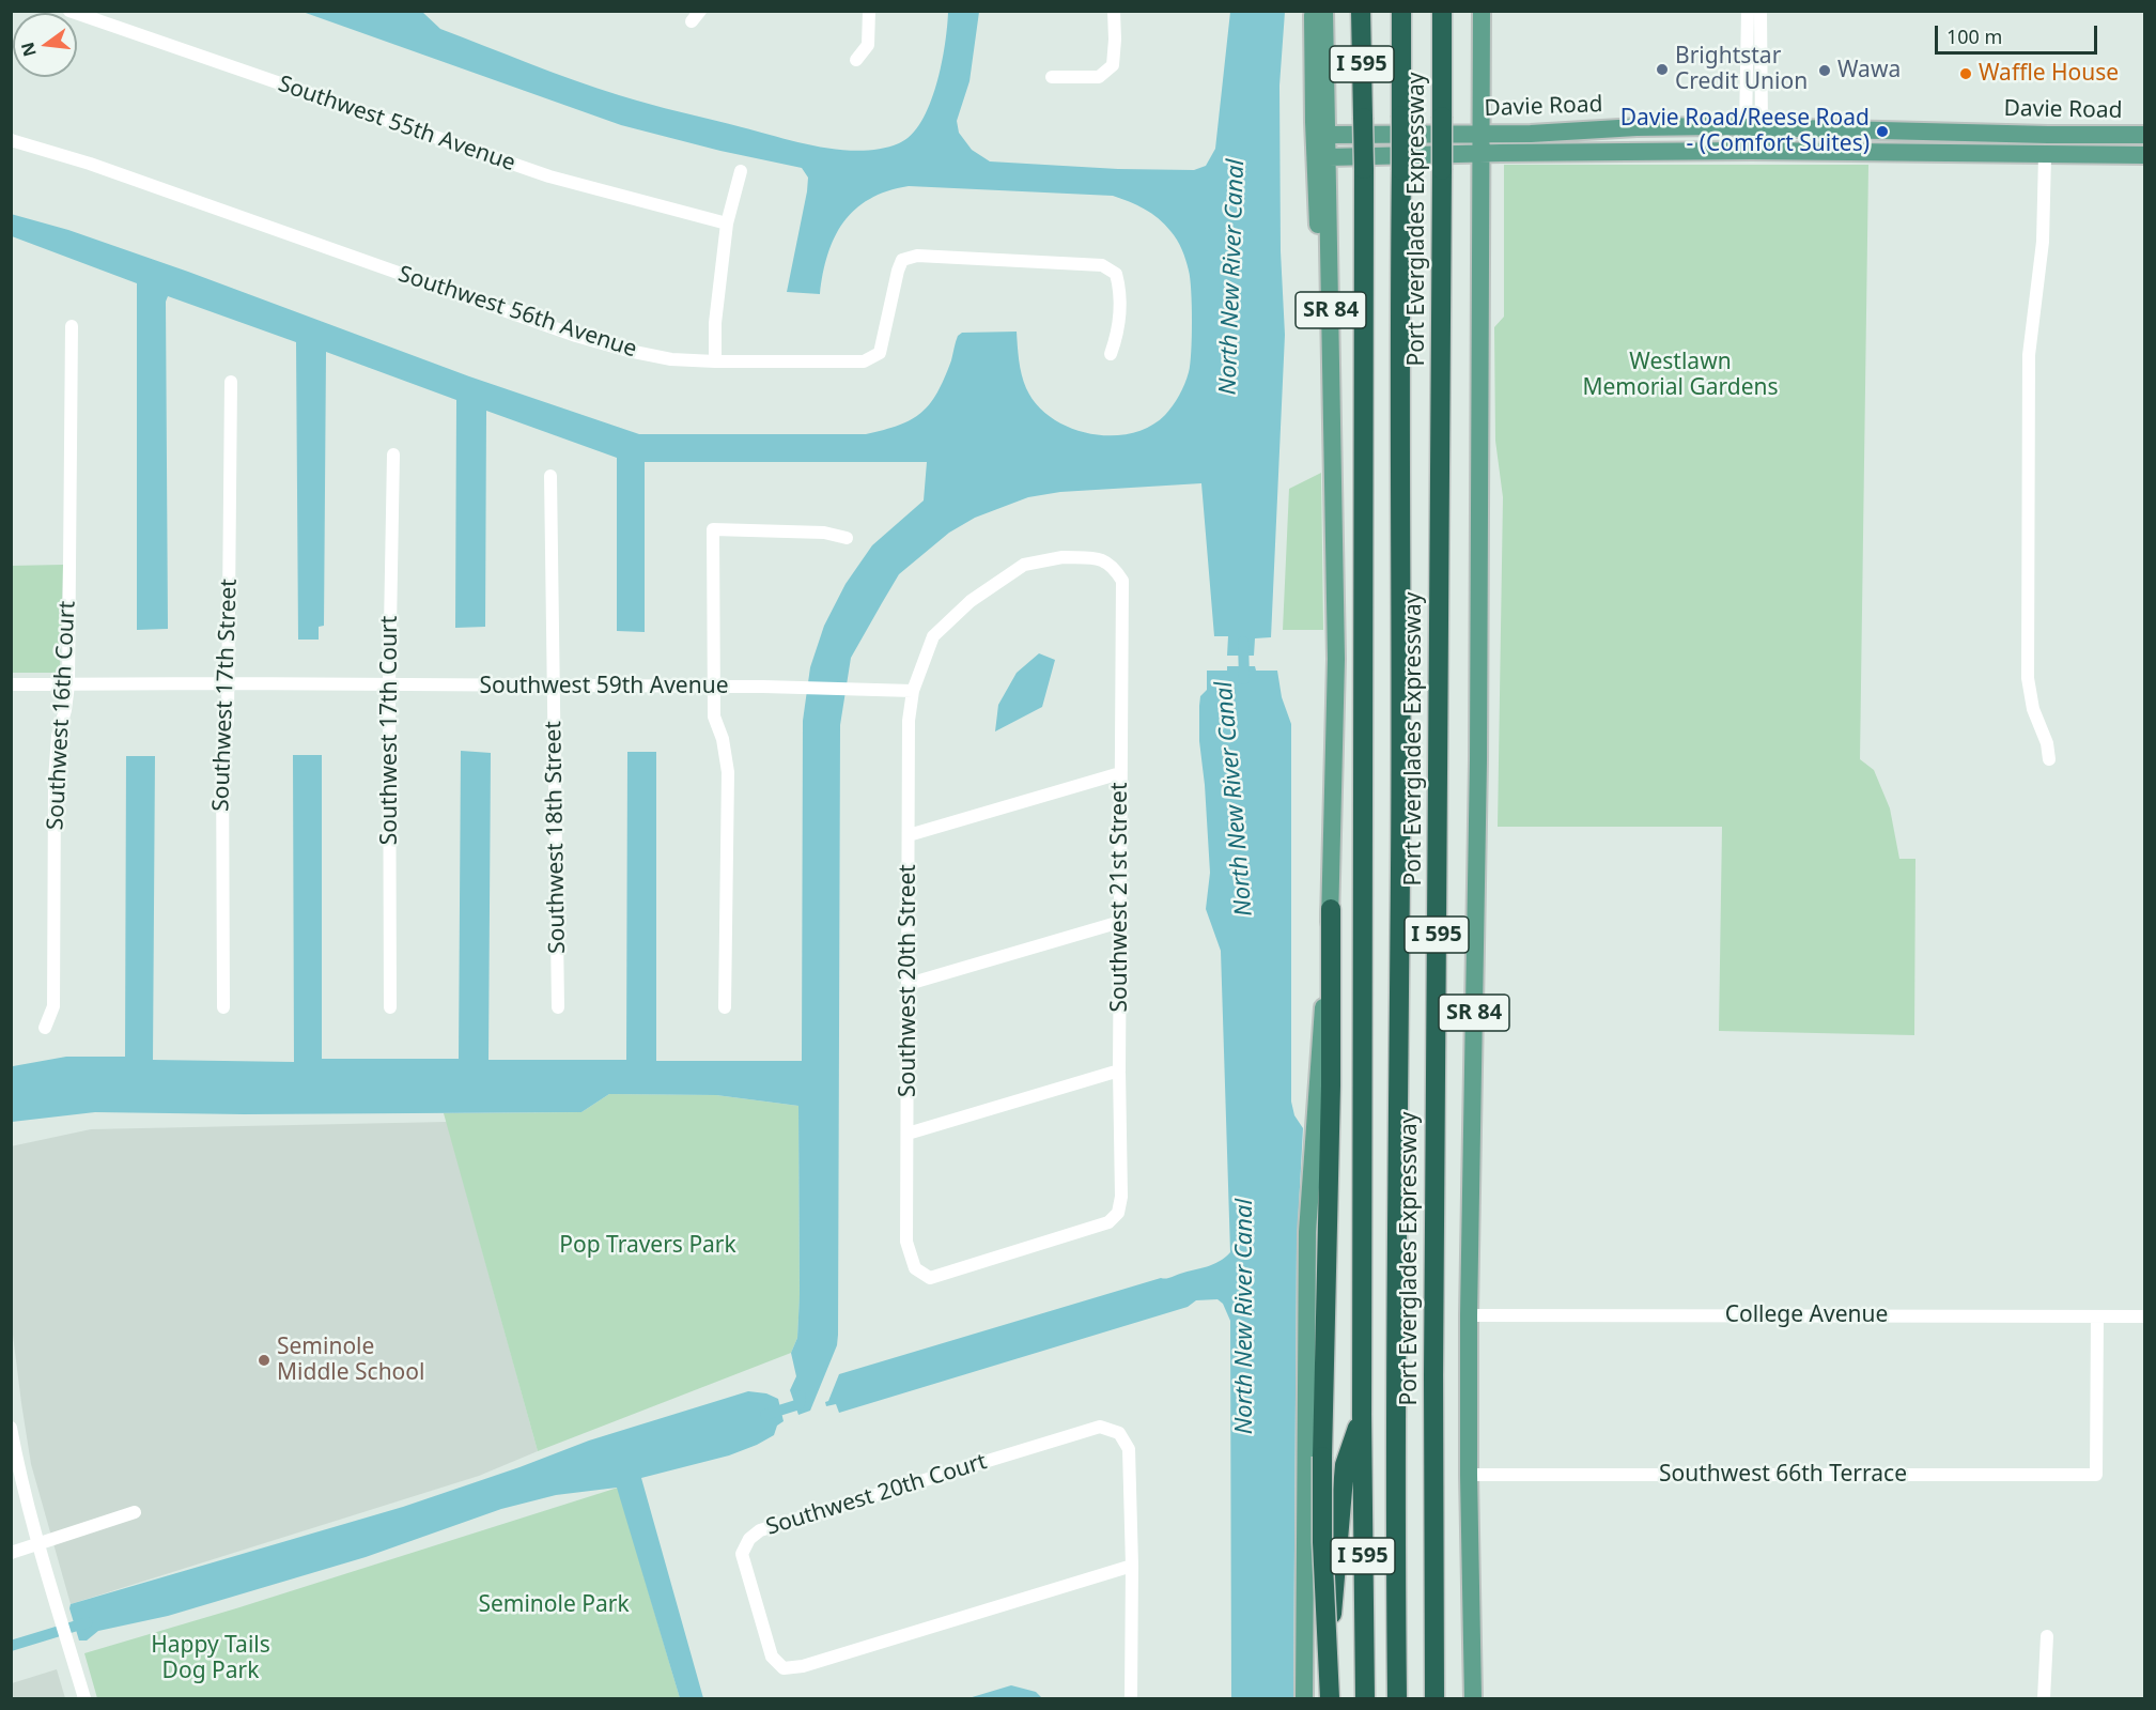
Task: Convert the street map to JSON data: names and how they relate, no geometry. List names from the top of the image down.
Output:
{
  "streets": {
    "highway": ["I 595", "Port Everglades Expressway"],
    "main road": ["Davie Road", "SR 84"],
    "street": [
      "Southwest 55th Avenue",
      "Southwest 56th Avenue",
      "Southwest 59th Avenue",
      "Southwest 17th Street",
      "Southwest 16th Court",
      "Southwest 17th Court",
      "Southwest 18th Street",
      "Southwest 21st Street",
      "Southwest 20th Street",
      "College Avenue",
      "Southwest 66th Terrace",
      "Southwest 20th Court"
    ]
  },
  "crossings": [
    ["Davie Road", "SR 84"],
    ["SR 84", "College Avenue"],
    ["SR 84", "Southwest 66th Terrace"],
    ["Southwest 59th Avenue", "Southwest 17th Street"],
    ["Southwest 59th Avenue", "Southwest 16th Court"],
    ["Southwest 59th Avenue", "Southwest 17th Court"],
    ["Southwest 59th Avenue", "Southwest 18th Street"],
    ["Southwest 59th Avenue", "Southwest 21st Street"],
    ["Southwest 59th Avenue", "Southwest 20th Street"],
    ["Southwest 21st Street", "Southwest 20th Street"],
    ["College Avenue", "Southwest 66th Terrace"]
  ],
  "water": ["North New River Canal"],
  "parks": [
    "Westlawn Memorial Gardens",
    "Pop Travers Park",
    "Seminole Park",
    "Happy Tails Dog Park"
  ],
  "places": [
    "Brightstar Credit Union",
    "Wawa",
    "Waffle House",
    "Davie Road/Reese Road - (Comfort Suites)",
    "Seminole Middle School"
  ],
  "scale_bar": "100 m",
  "north": "left"
}
